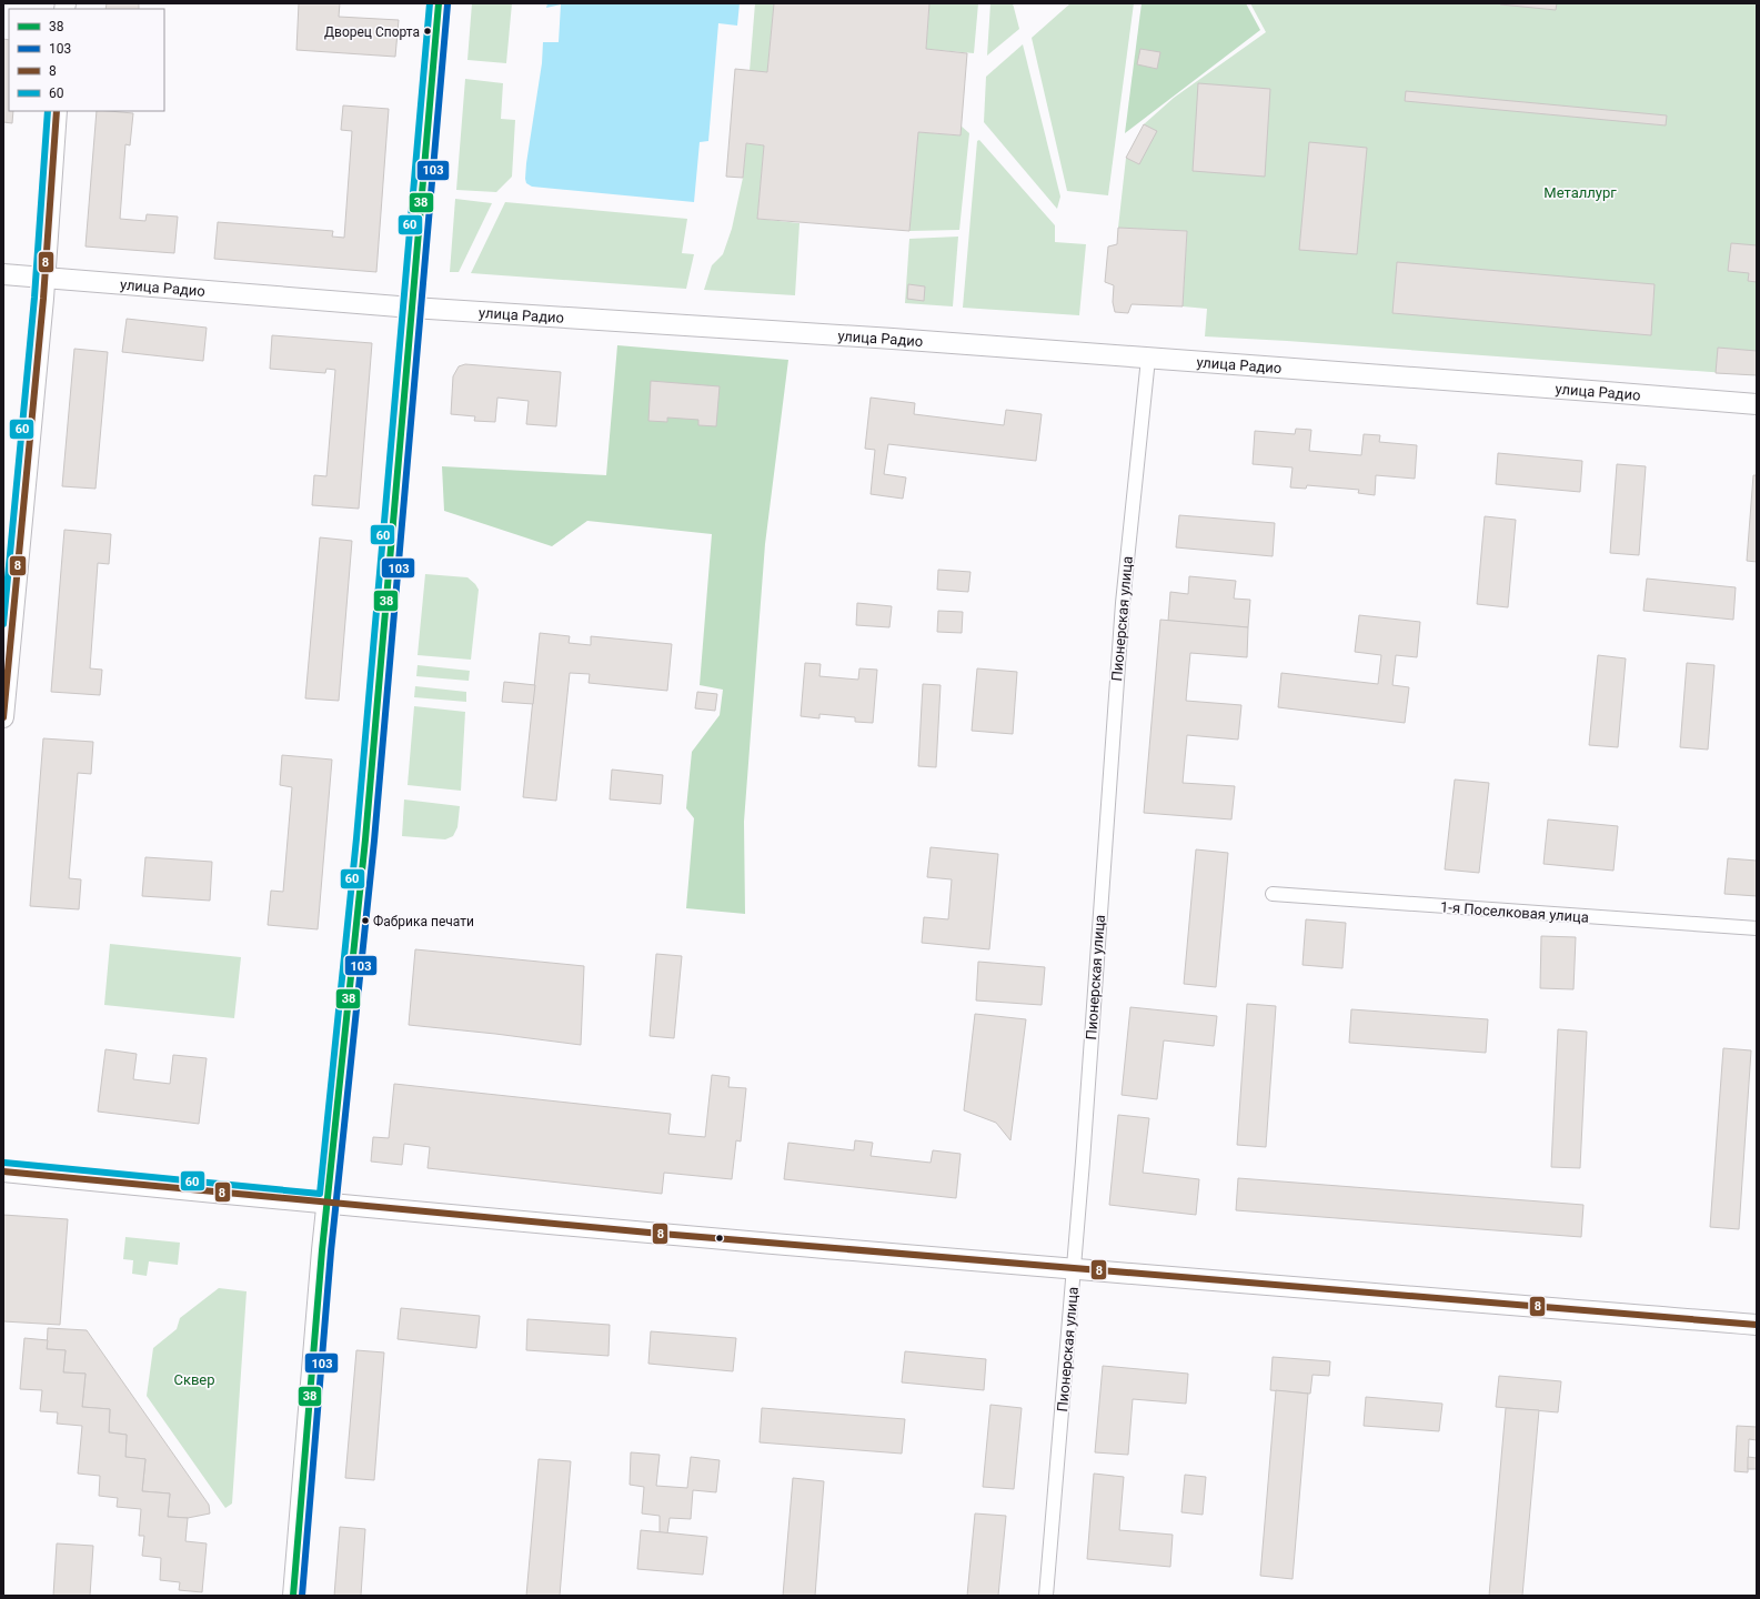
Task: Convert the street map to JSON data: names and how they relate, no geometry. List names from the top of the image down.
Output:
{
  "streets": {
    "main road": ["улица Радио"],
    "street": ["Пионерская улица", "1-я Поселковая улица"]
  },
  "crossings": [
    ["улица Радио", "Пионерская улица"]
  ],
  "parks": ["Металлург", "Сквер"],
  "places": ["Дворец Спорта", "Фабрика печати"],
  "lines": [
    "transit line 38",
    "transit line 60",
    "transit line 103",
    "transit line 8"
  ],
  "legend": [
    "38",
    "103",
    "8",
    "60"
  ]
}
